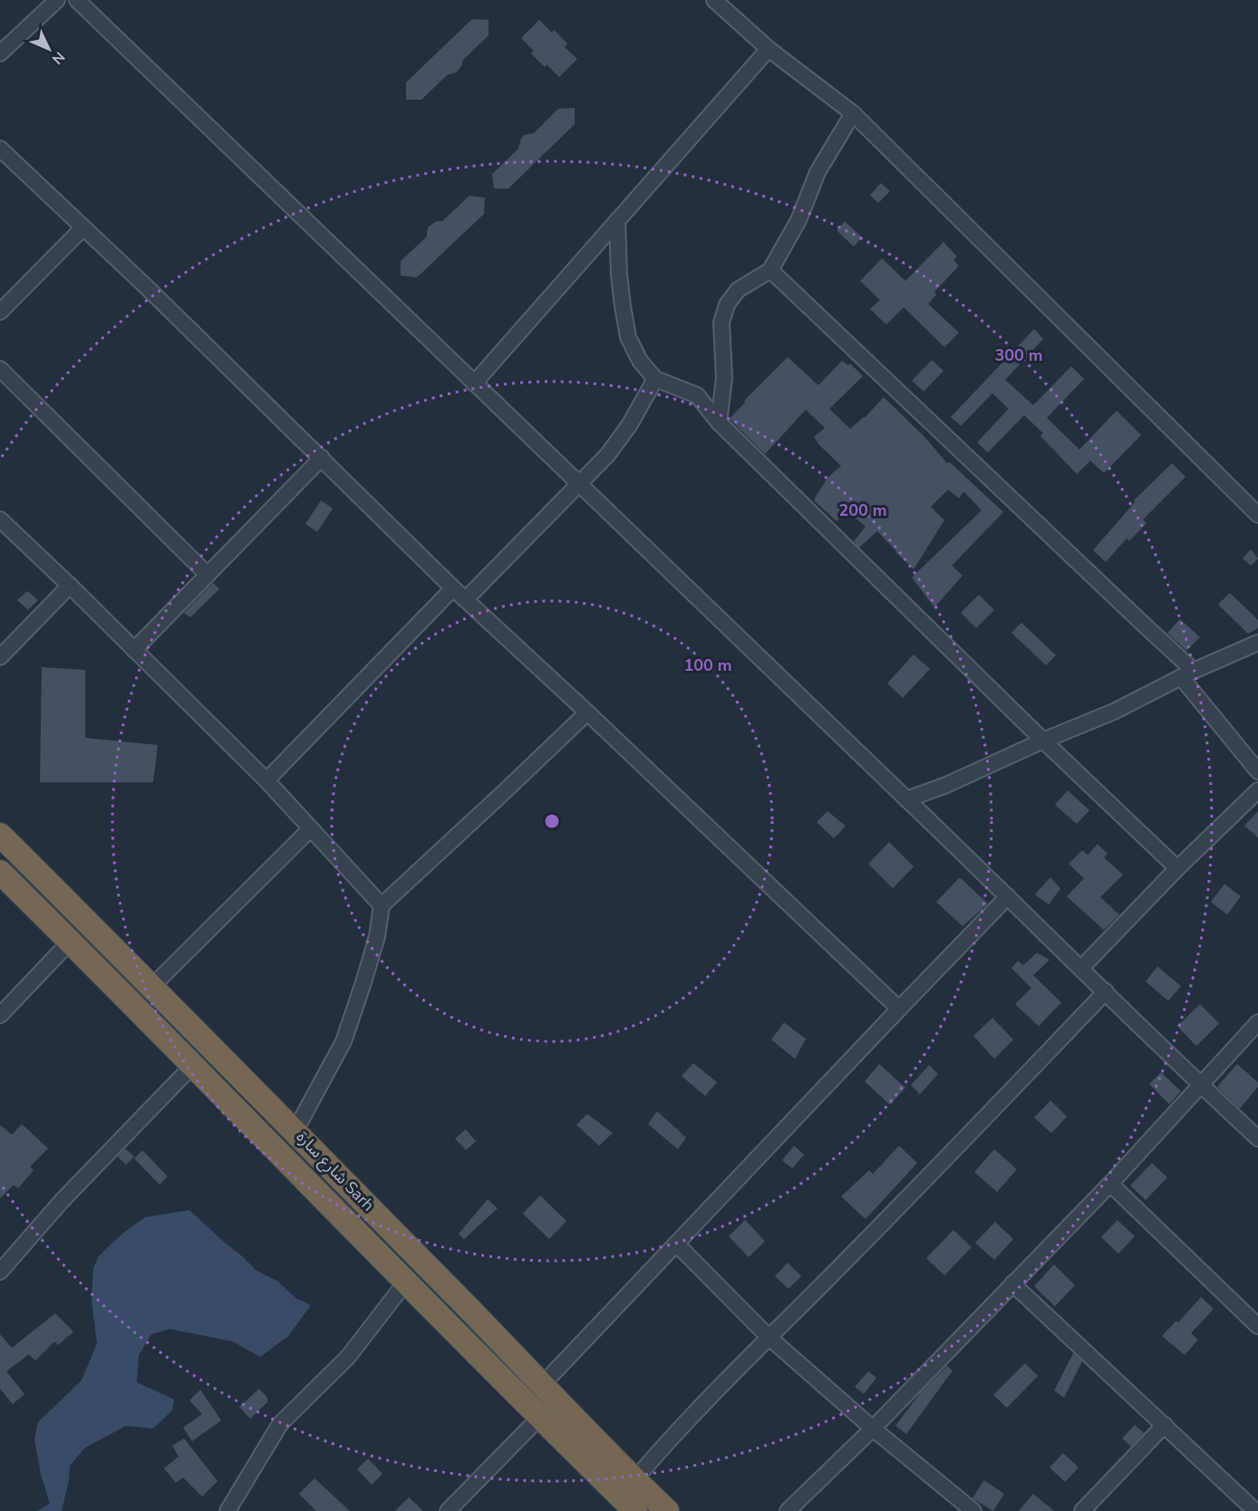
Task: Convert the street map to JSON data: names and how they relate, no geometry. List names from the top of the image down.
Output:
{
  "streets": {
    "highway": ["شارع سارة Sarh"]
  },
  "north": "bottom right",
  "rings": ["300 m", "200 m", "100 m"]
}
